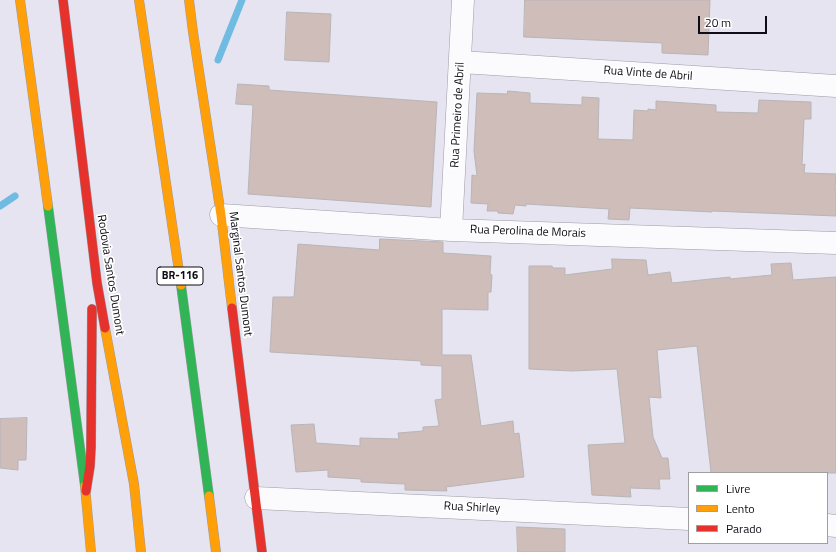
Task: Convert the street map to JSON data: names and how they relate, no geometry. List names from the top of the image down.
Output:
{
  "streets": {
    "main road": ["Marginal Santos Dumont", "Rodovia Santos Dumont", "BR-116"],
    "street": [
      "Rua Vinte de Abril",
      "Rua Primeiro de Abril",
      "Rua Perolina de Morais",
      "Rua Shirley"
    ]
  },
  "crossings": [
    ["Rua Vinte de Abril", "Rua Primeiro de Abril"],
    ["Rua Primeiro de Abril", "Rua Perolina de Morais"],
    ["Rua Perolina de Morais", "Marginal Santos Dumont"],
    ["Marginal Santos Dumont", "Rua Shirley"]
  ],
  "legend": ["Livre", "Lento", "Parado"],
  "scale_bar": "20 m"
}
